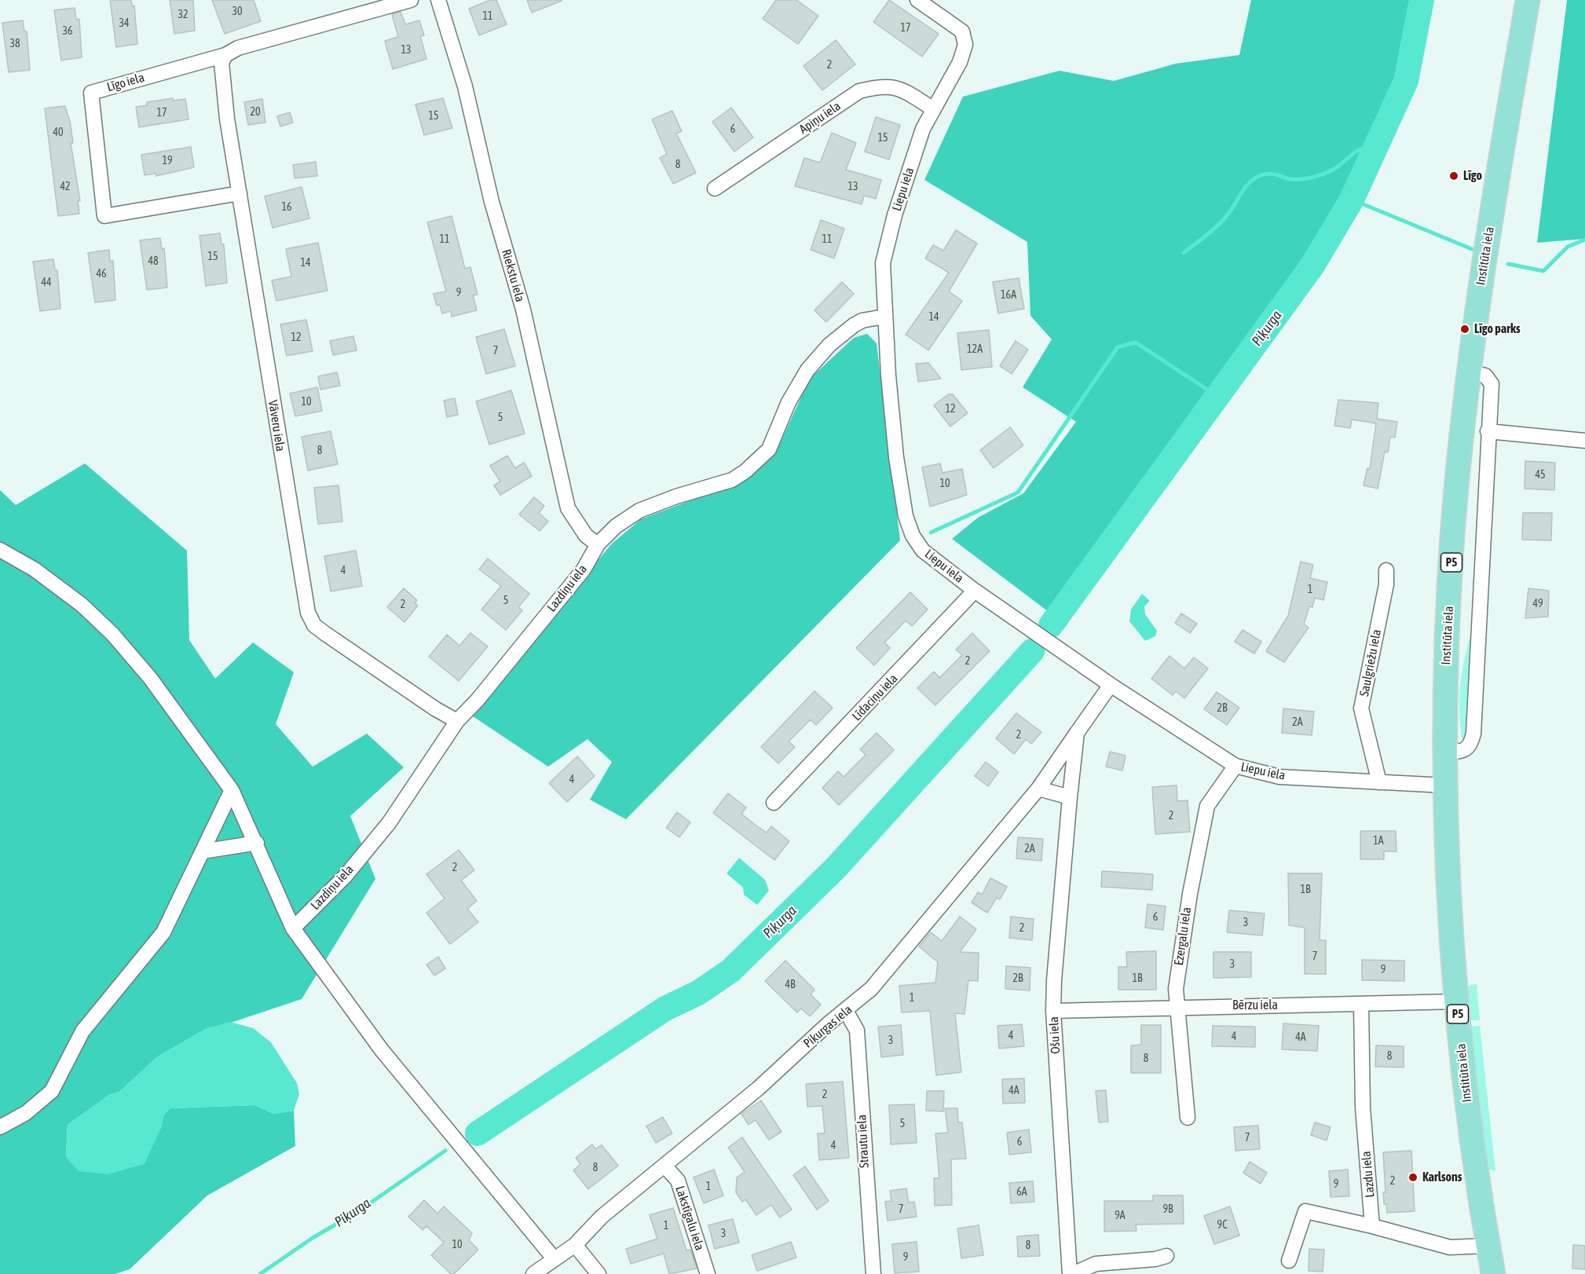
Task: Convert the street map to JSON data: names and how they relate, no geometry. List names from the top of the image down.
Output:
{
  "streets": {
    "main road": ["Institūta iela", "P5"],
    "street": [
      "Līgo iela",
      "Apiņu iela",
      "Liepu iela",
      "Riekstu iela",
      "Vāveru iela",
      "Lazdiņu iela",
      "Saulgriežu iela",
      "Līdaciņu iela",
      "Ezergalu iela",
      "Bērzu iela",
      "Piķurgas iela",
      "Ošu iela",
      "Strautu iela",
      "Lazdu iela",
      "Lakstīgalu iela"
    ]
  },
  "crossings": [
    ["Līgo iela", "Vāveru iela"],
    ["Apiņu iela", "Liepu iela"],
    ["Liepu iela", "Institūta iela"],
    ["Liepu iela", "Lazdiņu iela"],
    ["Liepu iela", "Saulgriežu iela"],
    ["Liepu iela", "Līdaciņu iela"],
    ["Liepu iela", "Ezergalu iela"],
    ["Liepu iela", "Ošu iela"],
    ["Institūta iela", "Bērzu iela"],
    ["Riekstu iela", "Lazdiņu iela"],
    ["Vāveru iela", "Lazdiņu iela"],
    ["Ezergalu iela", "Bērzu iela"],
    ["Bērzu iela", "Ošu iela"],
    ["Bērzu iela", "Lazdu iela"],
    ["Piķurgas iela", "Ošu iela"],
    ["Piķurgas iela", "Strautu iela"],
    ["Piķurgas iela", "Lakstīgalu iela"]
  ],
  "water": ["Piķurga"],
  "places": ["Līgo", "Līgo parks", "Karlsons"],
  "house_numbers": [
    "30",
    "32",
    "11",
    "34",
    "17",
    "36",
    "38",
    "13",
    "2",
    "20",
    "17",
    "15",
    "6",
    "40",
    "15",
    "19",
    "8",
    "42",
    "13",
    "16",
    "11",
    "11",
    "15",
    "48",
    "14",
    "46",
    "44",
    "9",
    "16A",
    "14",
    "12",
    "12A",
    "7",
    "10",
    "12",
    "5",
    "8",
    "45",
    "10",
    "4",
    "1",
    "5",
    "49",
    "2",
    "2",
    "2B",
    "2A",
    "2",
    "4",
    "2",
    "1A",
    "2A",
    "2",
    "1B",
    "6",
    "3",
    "2",
    "7",
    "3",
    "9",
    "2B",
    "1B",
    "4B",
    "1",
    "4",
    "4",
    "4A",
    "3",
    "8",
    "8",
    "4A",
    "2",
    "5",
    "7",
    "6",
    "4",
    "8",
    "2",
    "9",
    "1",
    "6A",
    "7",
    "9B",
    "9A",
    "9C",
    "1",
    "3",
    "10",
    "8",
    "9"
  ]
}
